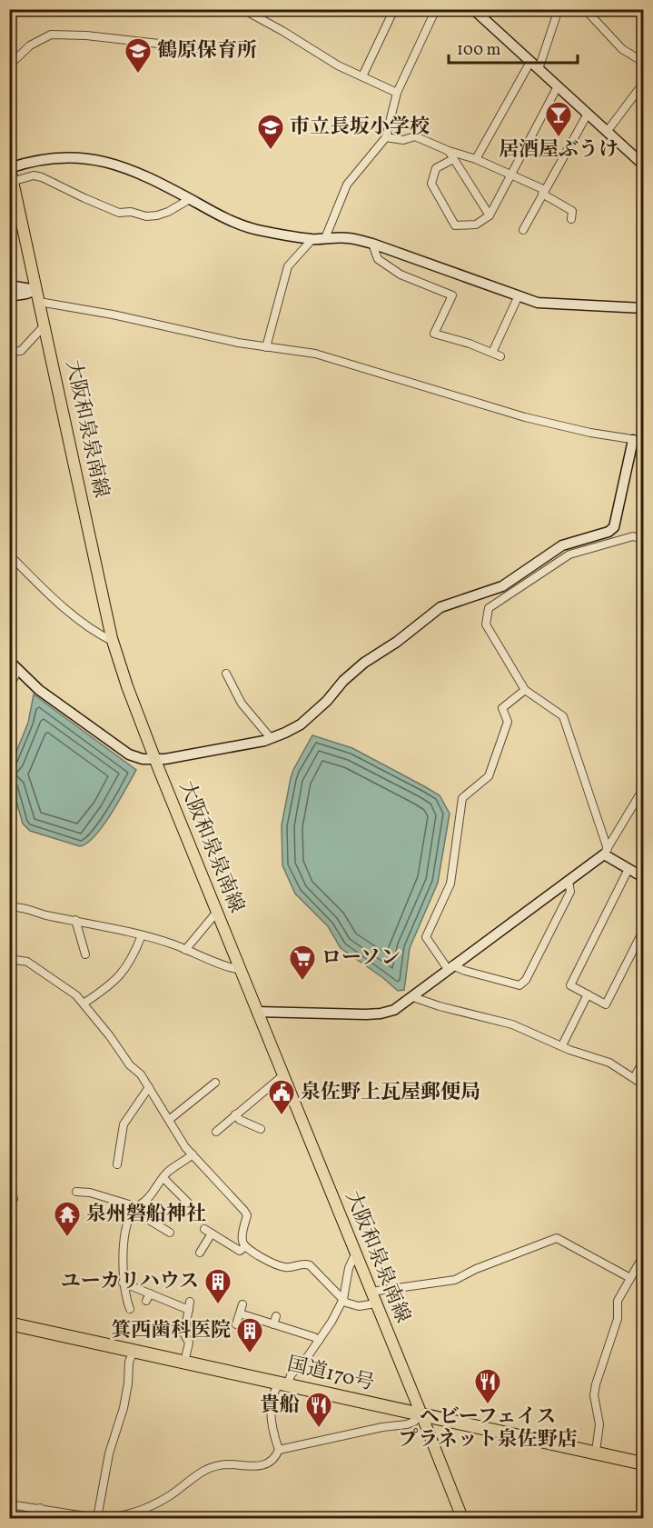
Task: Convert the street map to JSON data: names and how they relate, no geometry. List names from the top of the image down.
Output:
{
  "streets": {
    "highway": ["国道170号"],
    "main road": ["大阪和泉泉南線"]
  },
  "crossings": [
    ["大阪和泉泉南線", "国道170号"]
  ],
  "places": {
    "school or university": ["鶴原保育所", "市立長坂小学校"],
    "bar": ["居酒屋ぶうけ"],
    "supermarket": ["ローソン"],
    "public building": ["泉佐野上瓦屋郵便局"],
    "temple": ["泉州磐船神社"],
    "building": ["ユーカリハウス", "箕西歯科医院"],
    "restaurant": ["ヘビーフェイス プラネット泉佐野店", "貴船"]
  },
  "scale_bar": "100 m"
}
